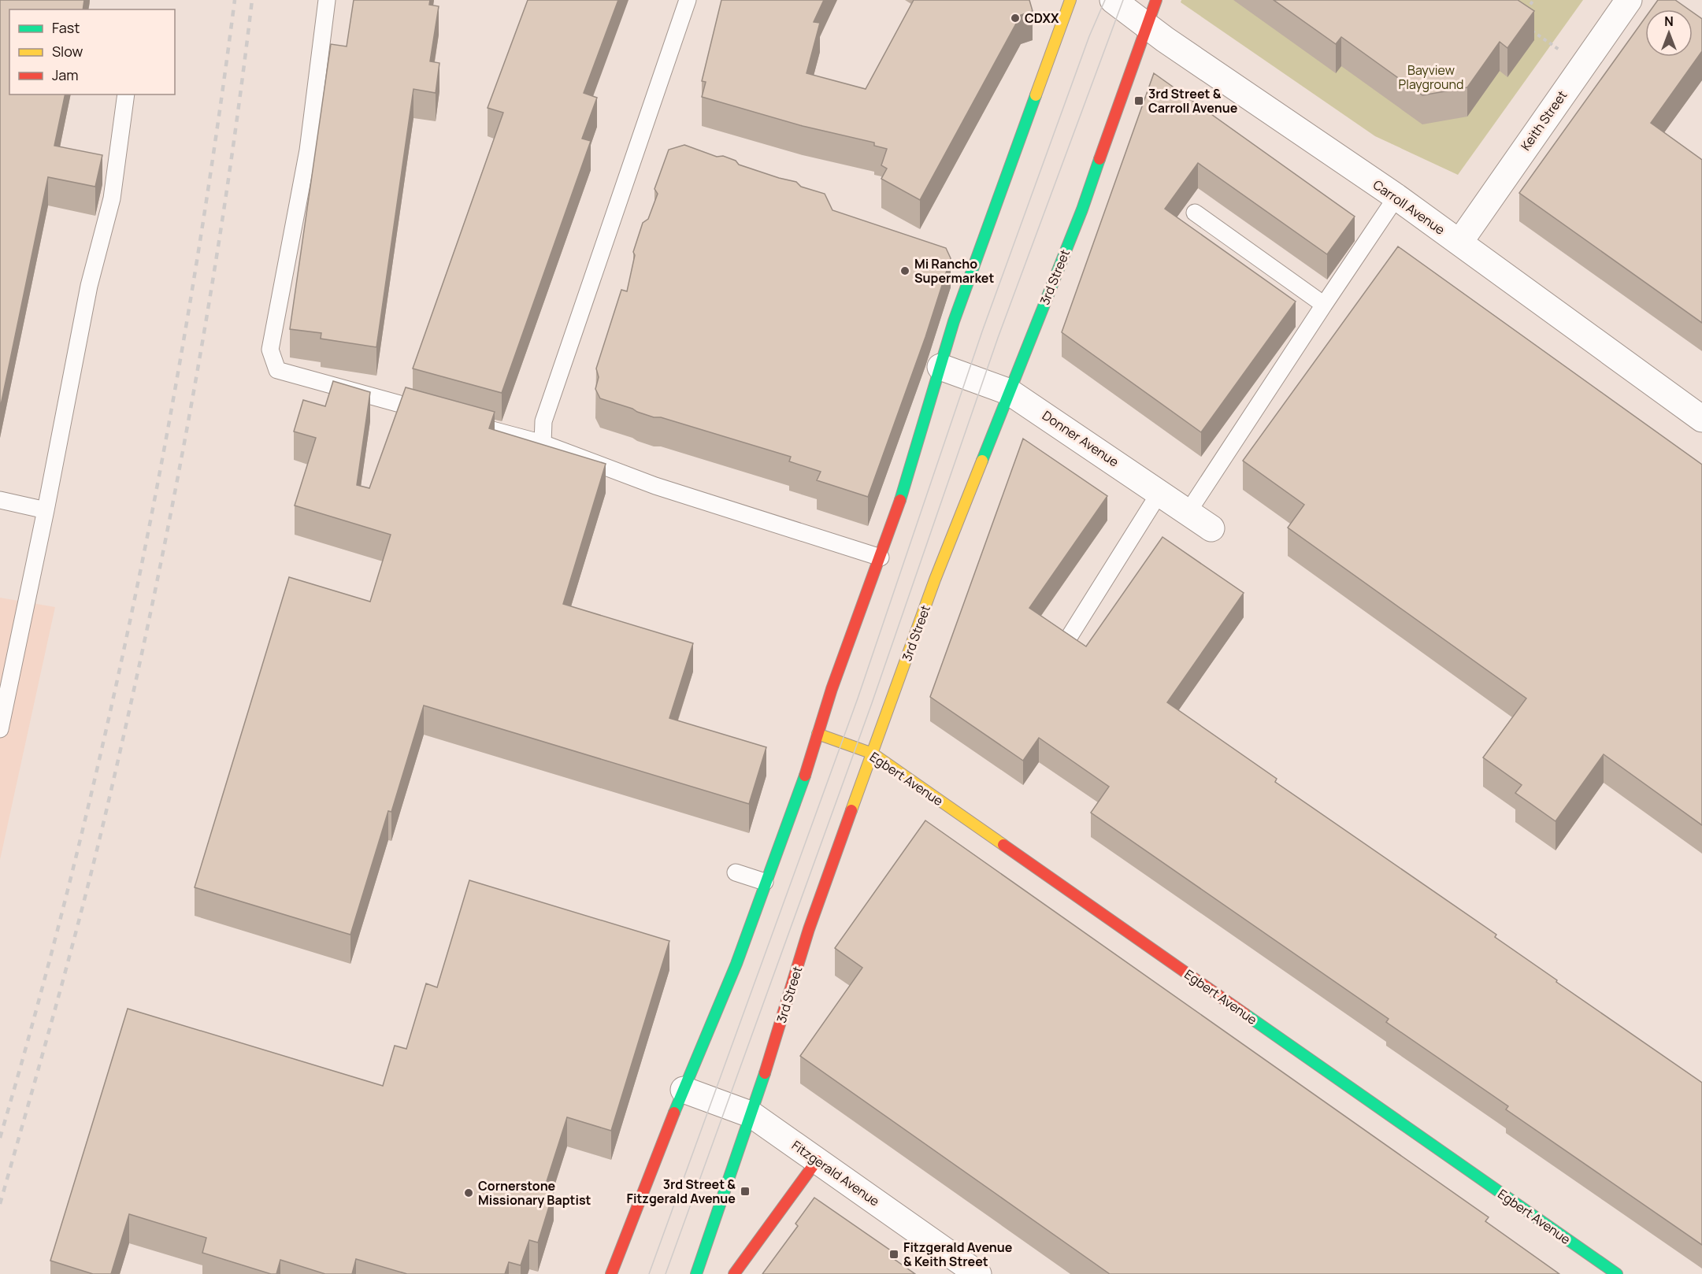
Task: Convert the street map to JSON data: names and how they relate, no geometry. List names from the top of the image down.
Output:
{
  "streets": {
    "main road": ["3rd Street", "Egbert Avenue"],
    "street": [
      "Keith Street",
      "Carroll Avenue",
      "Donner Avenue",
      "Fitzgerald Avenue"
    ]
  },
  "crossings": [
    ["Keith Street", "Carroll Avenue"],
    ["Carroll Avenue", "3rd Street"],
    ["3rd Street", "Donner Avenue"],
    ["3rd Street", "Egbert Avenue"],
    ["3rd Street", "Fitzgerald Avenue"]
  ],
  "parks": ["Bayview Playground"],
  "places": {
    "other": ["CDXX", "Mi Rancho Supermarket", "Cornerstone Missionary Baptist"],
    "transit": ["3rd Street & Carroll Avenue", "3rd Street & Fitzgerald Avenue", "Fitzgerald Avenue & Keith Street"]
  },
  "legend": ["Fast", "Slow", "Jam"],
  "north": "top"
}
